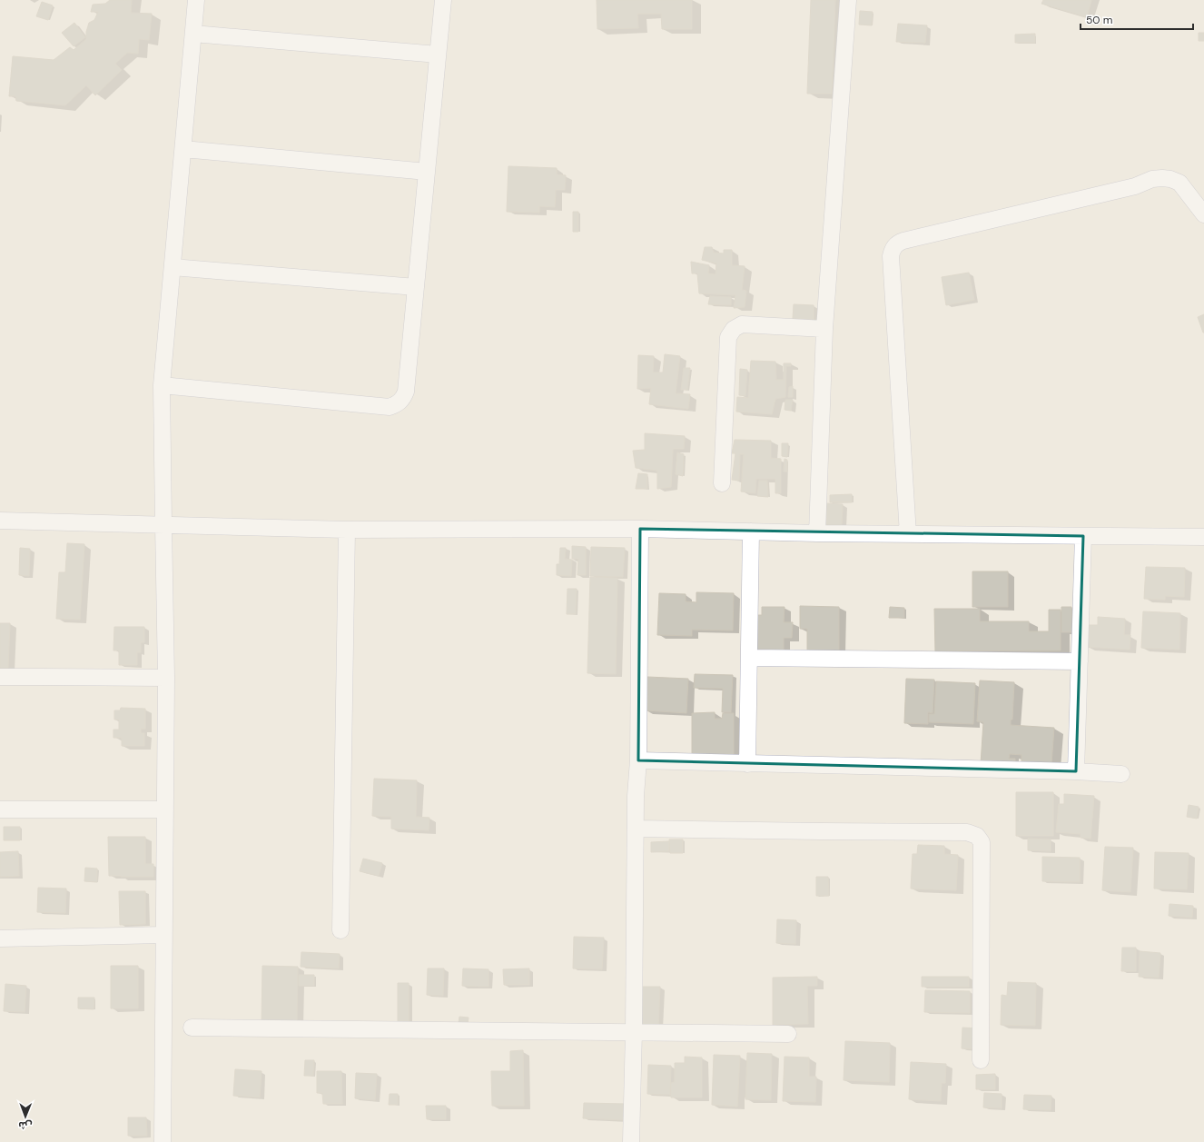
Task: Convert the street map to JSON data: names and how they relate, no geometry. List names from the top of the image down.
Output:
{
  "scale_bar": "50 m",
  "north": "bottom"
}
